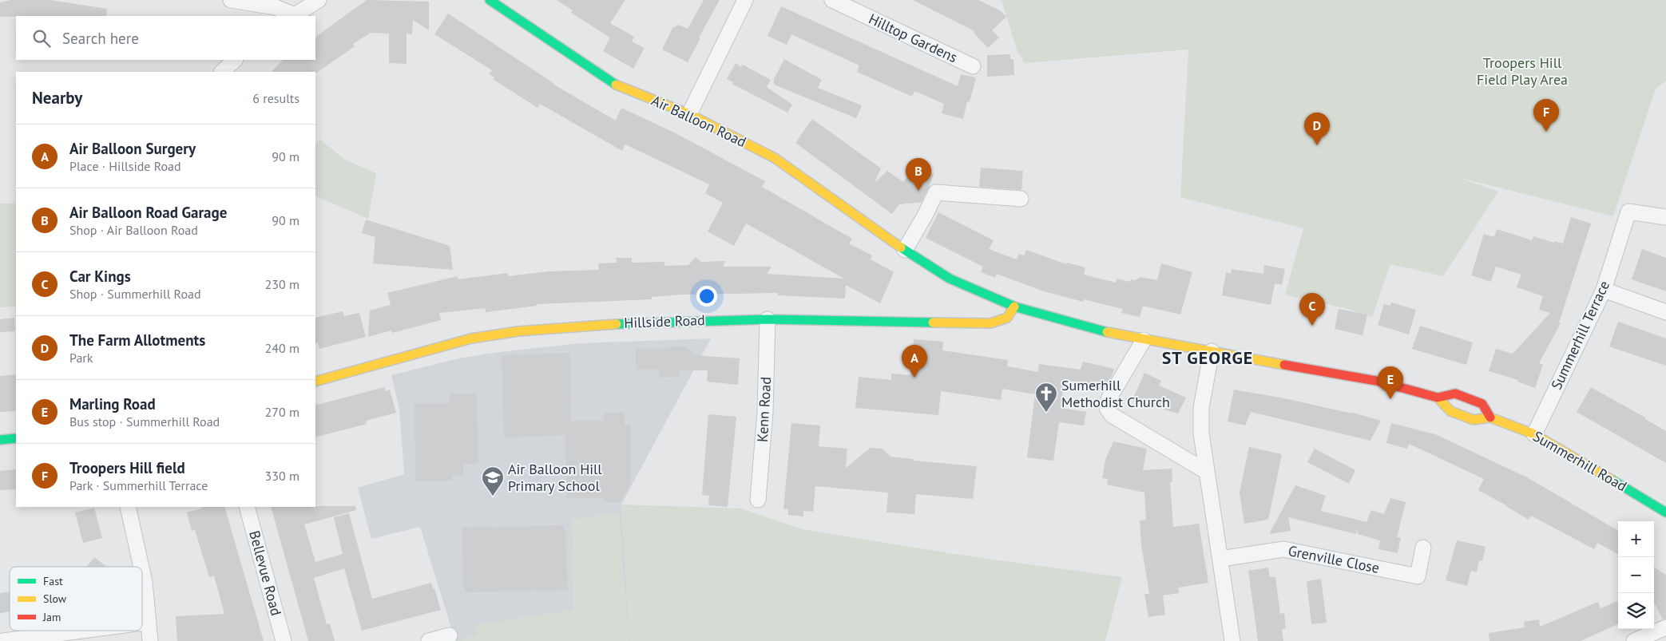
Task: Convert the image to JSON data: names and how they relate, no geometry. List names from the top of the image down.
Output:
{
  "streets": {
    "main road": ["Air Balloon Road", "Hillside Road", "Summerhill Road"],
    "street": [
      "Hilltop Gardens",
      "Summerhill Terrace",
      "Kenn Road",
      "Grenville Close",
      "Bellevue Road"
    ]
  },
  "crossings": [
    ["Air Balloon Road", "Hillside Road"],
    ["Air Balloon Road", "Summerhill Road"],
    ["Hillside Road", "Kenn Road"],
    ["Summerhill Terrace", "Summerhill Road"]
  ],
  "districts": ["ST GEORGE"],
  "parks": ["Troopers Hill Field Play Area"],
  "places": {
    "church": ["Sumerhill Methodist Church"],
    "school or university": ["Air Balloon Hill Primary School"]
  },
  "legend": ["Fast", "Slow", "Jam"],
  "page": {
    "search": "Search here",
    "heading": ["Nearby", "6 results"],
    "pins": [
      "F",
      "D",
      "B",
      "C",
      "A",
      "E"
    ],
    "list": [
      {
        "mark": "A",
        "name": "Air Balloon Surgery",
        "note": "Place · Hillside Road",
        "value": "90 m"
      },
      {
        "mark": "B",
        "name": "Air Balloon Road Garage",
        "note": "Shop · Air Balloon Road",
        "value": "90 m"
      },
      {
        "mark": "C",
        "name": "Car Kings",
        "note": "Shop · Summerhill Road",
        "value": "230 m"
      },
      {
        "mark": "D",
        "name": "The Farm Allotments",
        "note": "Park",
        "value": "240 m"
      },
      {
        "mark": "E",
        "name": "Marling Road",
        "note": "Bus stop · Summerhill Road",
        "value": "270 m"
      },
      {
        "mark": "F",
        "name": "Troopers Hill field",
        "note": "Park · Summerhill Terrace",
        "value": "330 m"
      }
    ],
    "map_buttons": ["+", "−"]
  }
}
